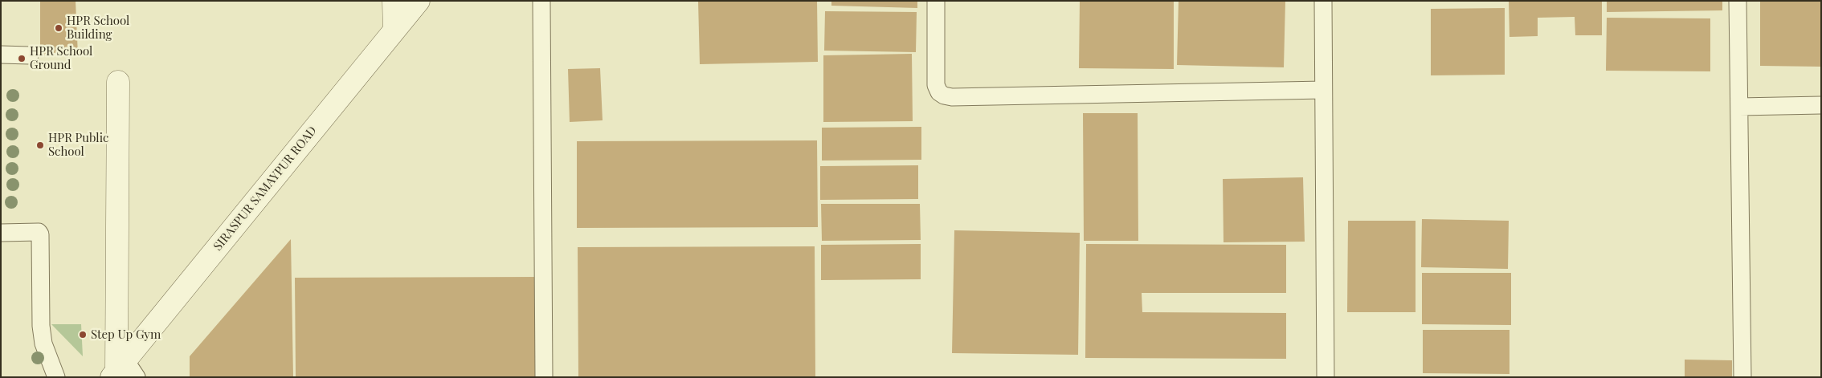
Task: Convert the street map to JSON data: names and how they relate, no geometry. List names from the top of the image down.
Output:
{
  "streets": {
    "street": ["SIRASPUR SAMAYPUR ROAD"]
  },
  "places": [
    "HPR School Building",
    "HPR School Ground",
    "HPR Public School",
    "Step Up Gym"
  ]
}
